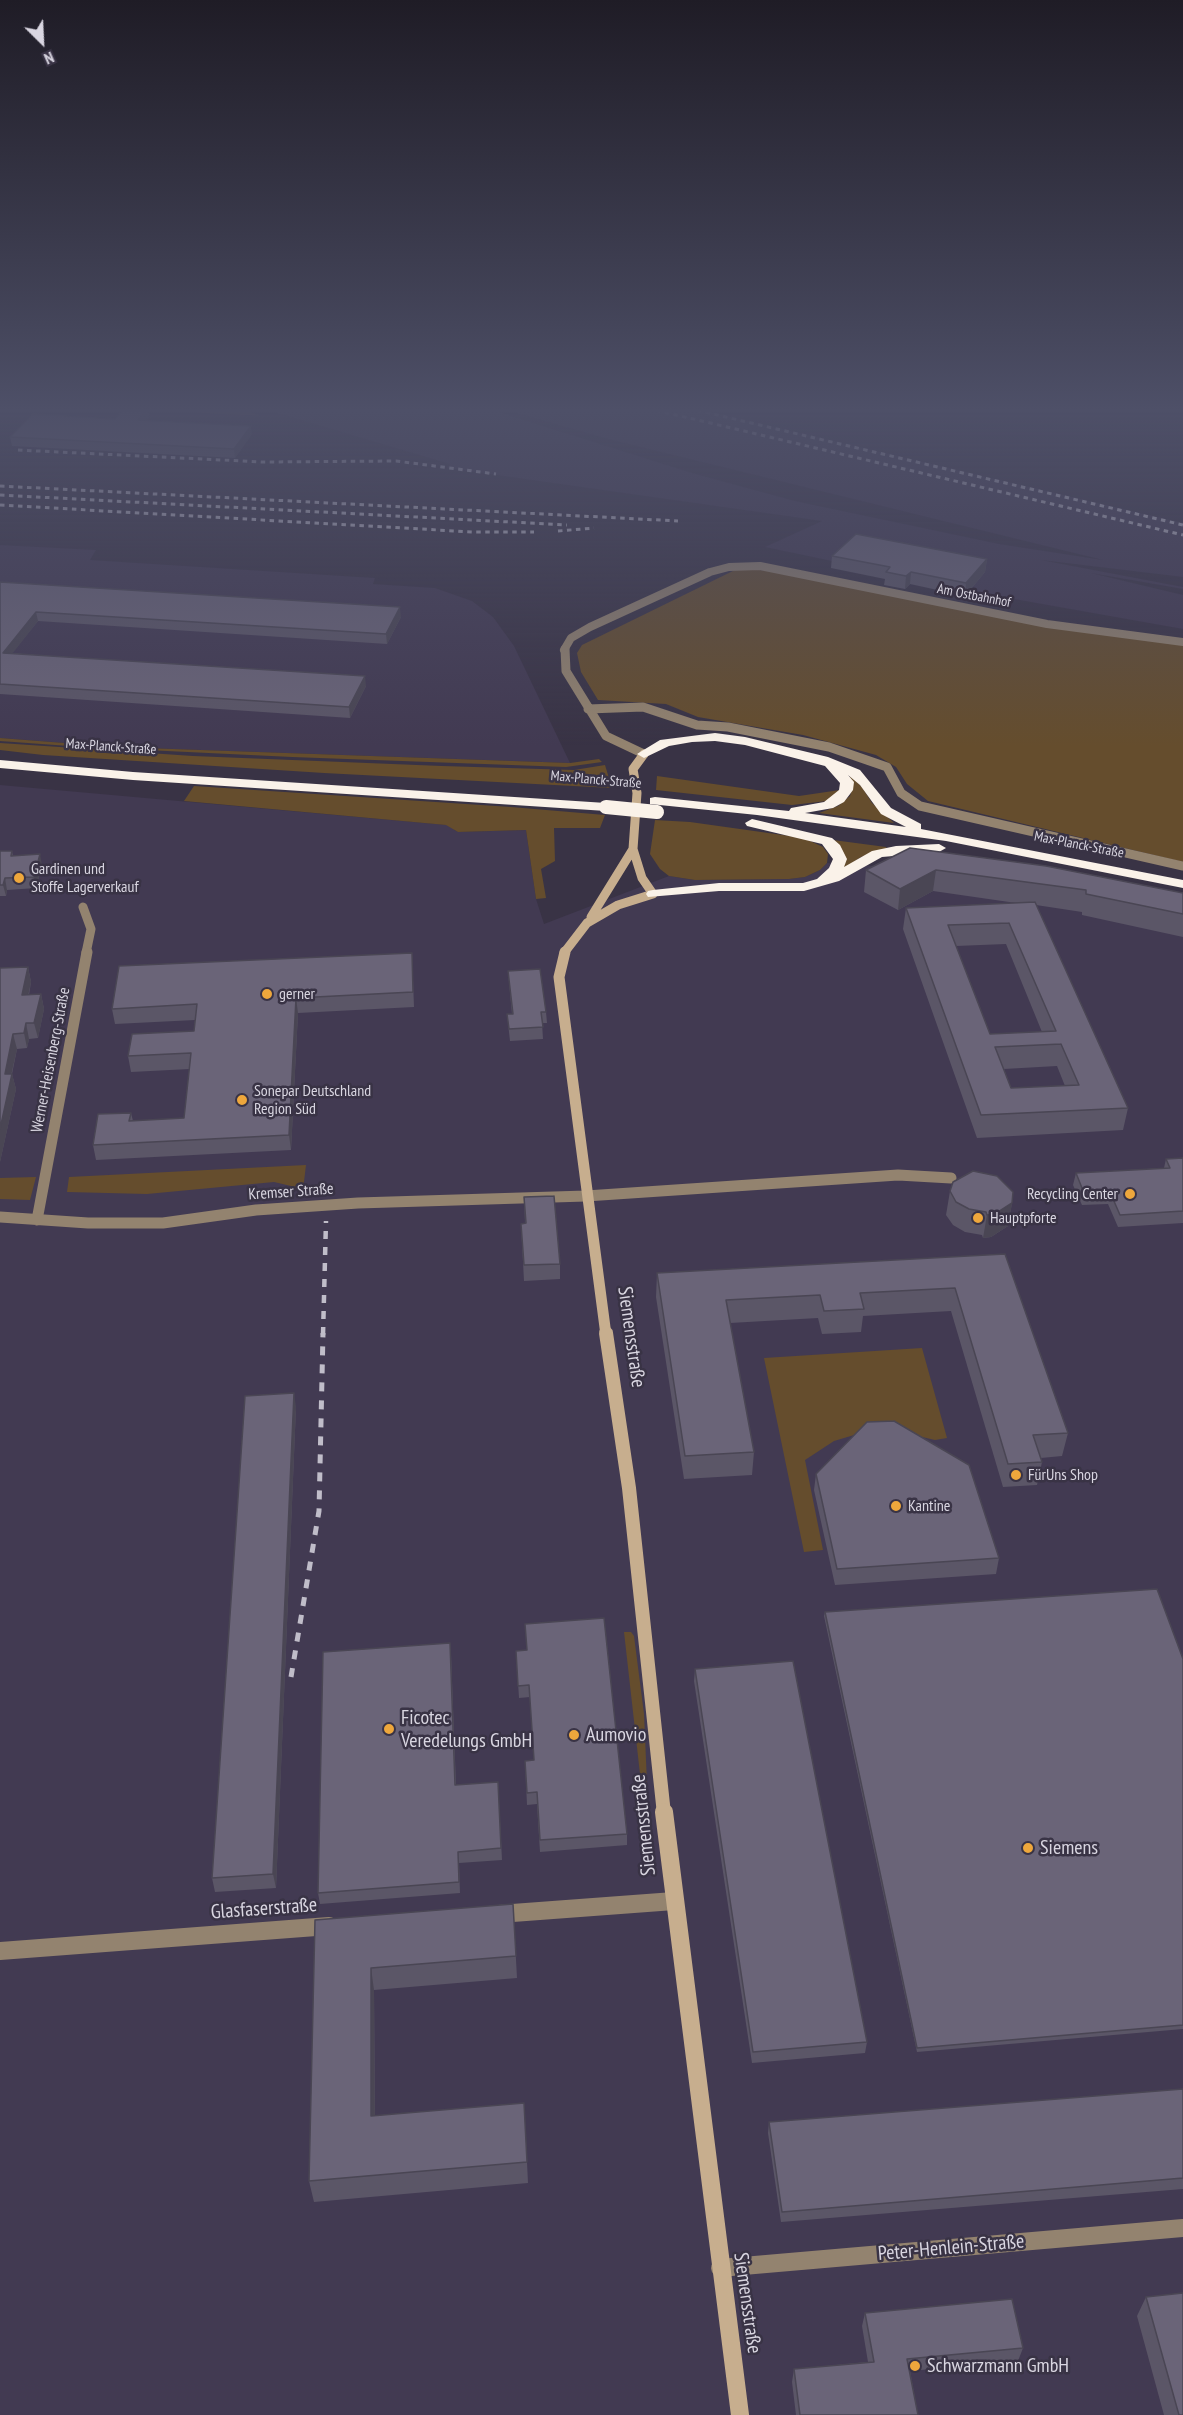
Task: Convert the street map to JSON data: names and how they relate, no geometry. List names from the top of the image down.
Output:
{
  "streets": {
    "highway": ["Max-Planck-Straße"],
    "street": [
      "Am Ostbahnhof",
      "Werner-Heisenberg-Straße",
      "Kremser Straße",
      "Siemensstraße",
      "Glasfaserstraße",
      "Peter-Henlein-Straße"
    ]
  },
  "crossings": [
    ["Werner-Heisenberg-Straße", "Kremser Straße"],
    ["Kremser Straße", "Siemensstraße"],
    ["Siemensstraße", "Peter-Henlein-Straße"]
  ],
  "places": [
    "Gardinen und Stoffe Lagerverkauf",
    "gerner",
    "Sonepar Deutschland Region Süd",
    "Recycling Center",
    "Hauptpforte",
    "FürUns Shop",
    "Kantine",
    "Ficotec Veredelungs GmbH",
    "Aumovio",
    "Siemens",
    "Schwarzmann GmbH"
  ],
  "north": "bottom right"
}
